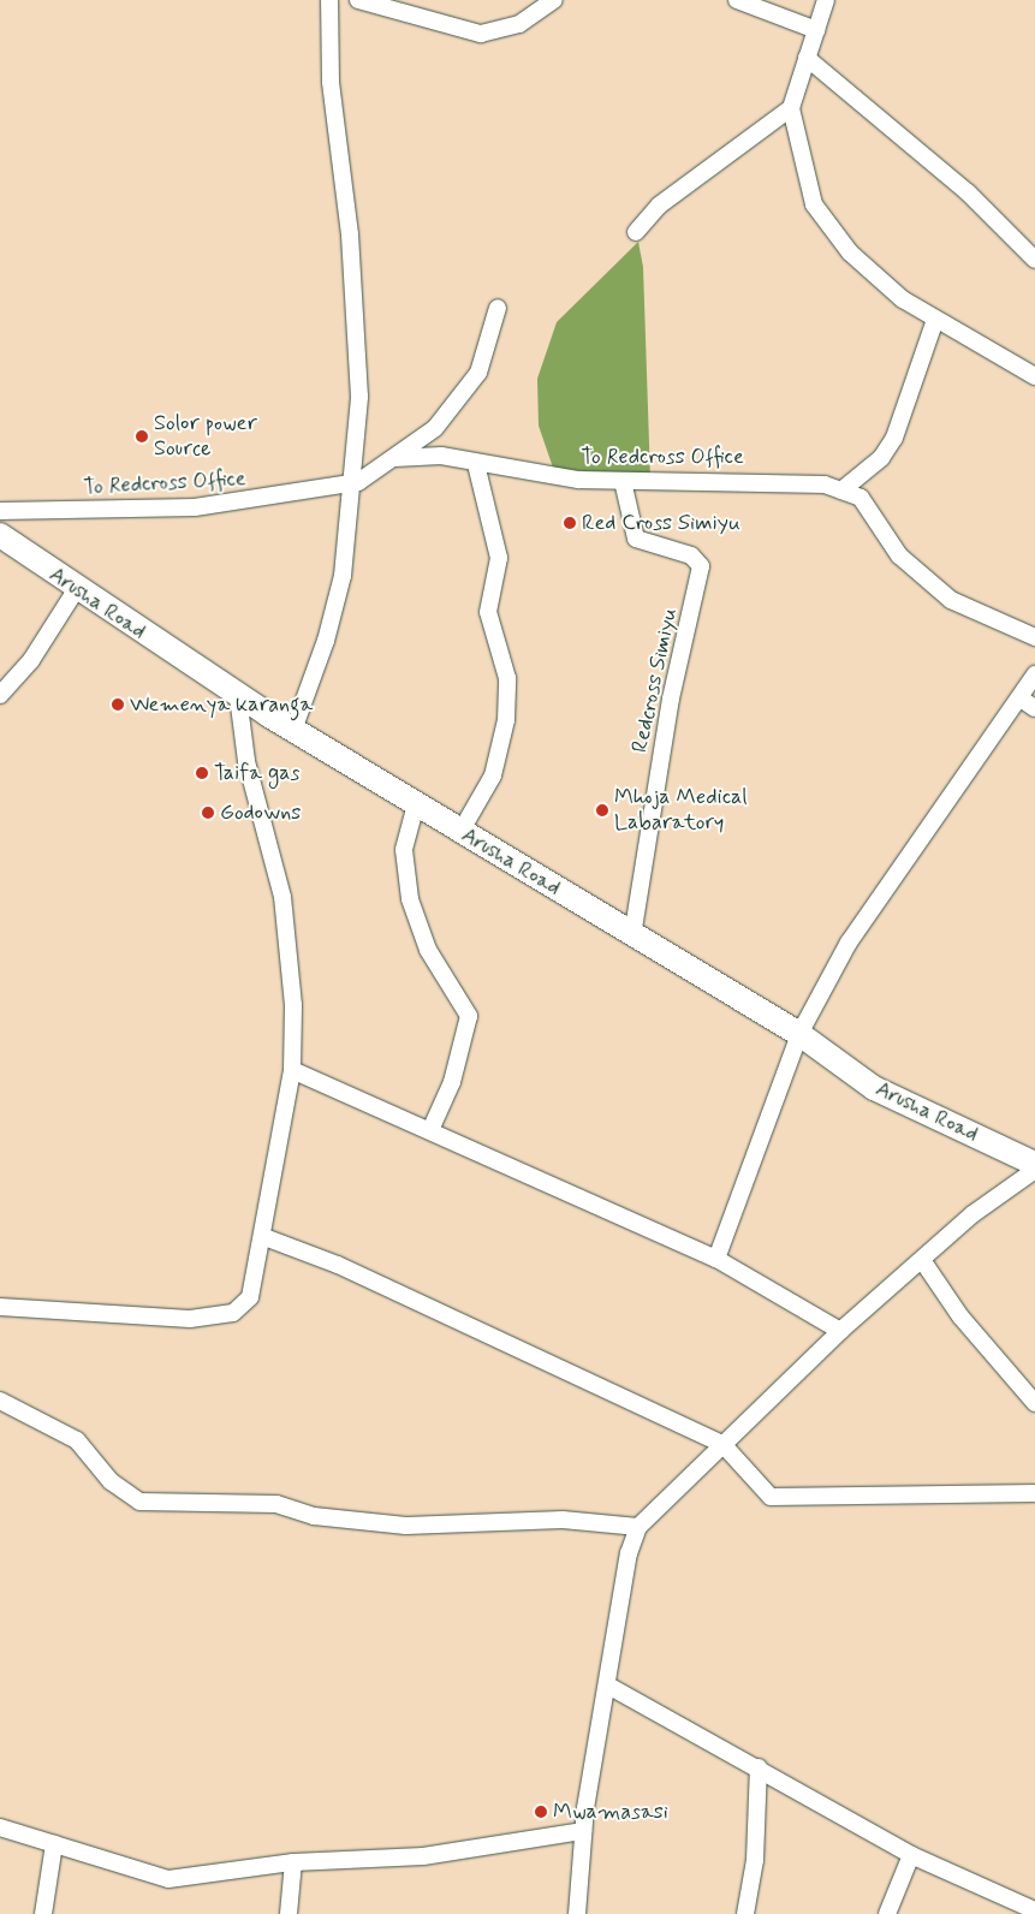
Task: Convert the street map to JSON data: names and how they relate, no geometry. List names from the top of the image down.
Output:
{
  "streets": {
    "main road": ["Arusha Road"],
    "street": ["To Redcross Office", "Redcross Simiyu"]
  },
  "crossings": [
    ["To Redcross Office", "Redcross Simiyu"],
    ["Arusha Road", "Redcross Simiyu"]
  ],
  "places": [
    "Solor power Source",
    "Red Cross Simiyu",
    "Wemenya karanga",
    "Taifa gas",
    "Mhoja Medical Labaratory",
    "Godowns",
    "Mwamasasi"
  ]
}
